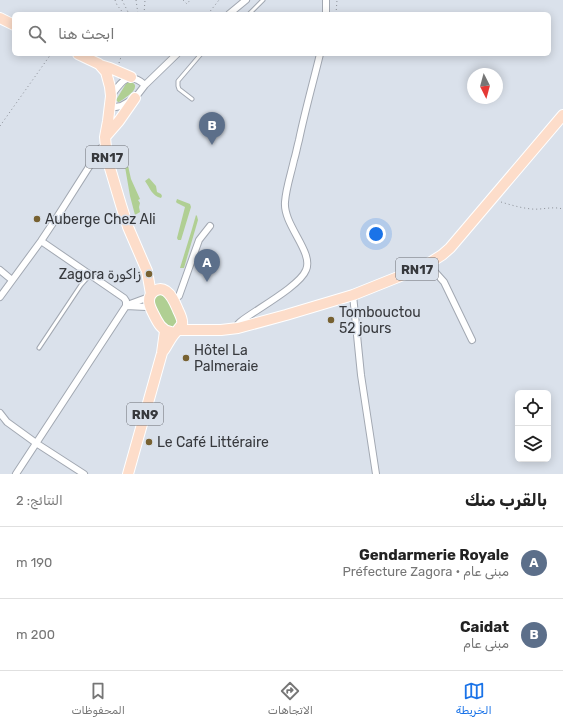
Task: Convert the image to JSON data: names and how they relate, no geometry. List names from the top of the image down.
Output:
{
  "streets": {
    "main road": ["RN17", "RN9"]
  },
  "crossings": [
    ["RN17", "RN9"]
  ],
  "places": [
    "Auberge Chez Ali",
    "Zagora زاكورة",
    "Tombouctou 52 jours",
    "Hôtel La Palmeraie",
    "Le Café Littéraire"
  ],
  "north": "bottom",
  "page": {
    "search": "ابحث هنا",
    "pins": ["B", "A"],
    "heading": ["بالقرب منك", "النتائج: 2"],
    "list": [
      {
        "mark": "A",
        "name": "Gendarmerie Royale",
        "note": "مبنى عام · Préfecture Zagora",
        "value": "190 m"
      },
      {
        "mark": "B",
        "name": "Caidat",
        "note": "مبنى عام",
        "value": "200 m"
      }
    ],
    "nav": ["الخريطة", "الاتجاهات", "المحفوظات"]
  }
}
